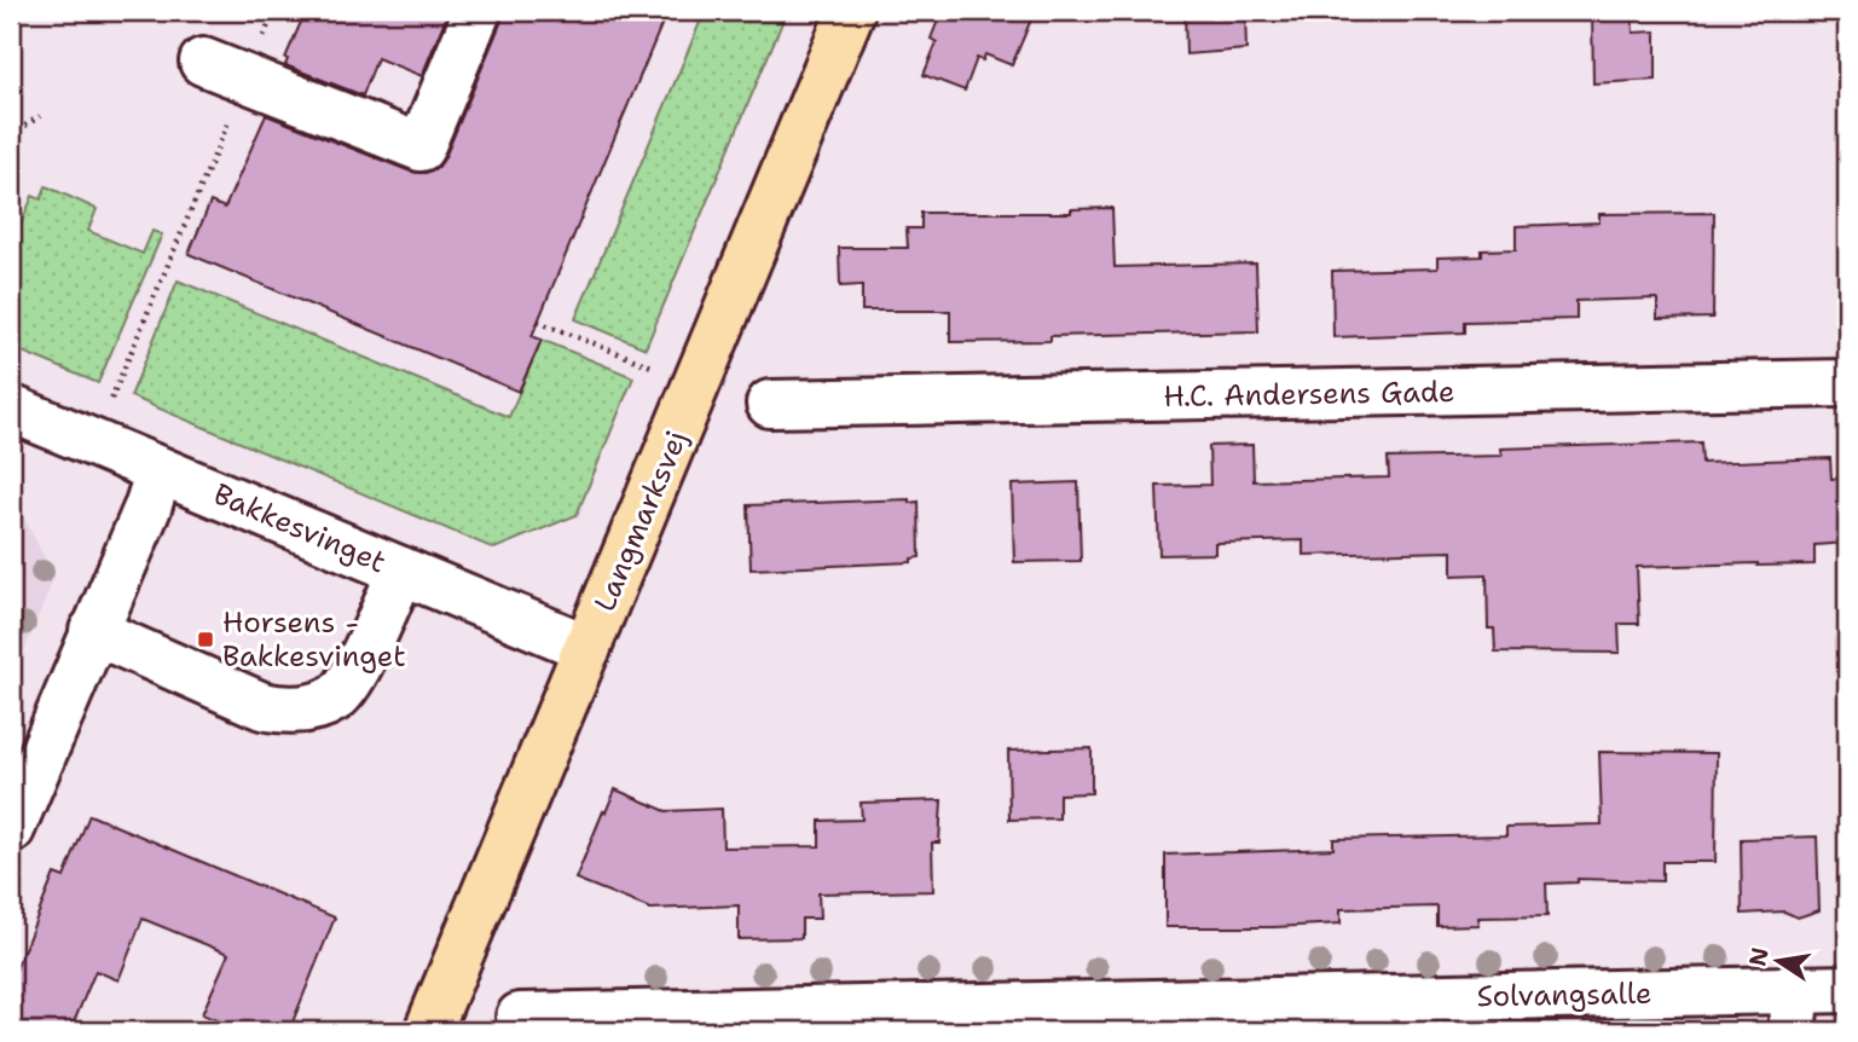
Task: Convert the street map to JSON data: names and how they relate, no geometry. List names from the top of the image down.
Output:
{
  "streets": {
    "main road": ["Langmarksvej"],
    "street": ["H.C. Andersens Gade", "Bakkesvinget", "Solvangsalle"]
  },
  "crossings": [
    ["Langmarksvej", "Bakkesvinget"]
  ],
  "places": {
    "transit": ["Horsens - Bakkesvinget"]
  },
  "north": "left"
}
